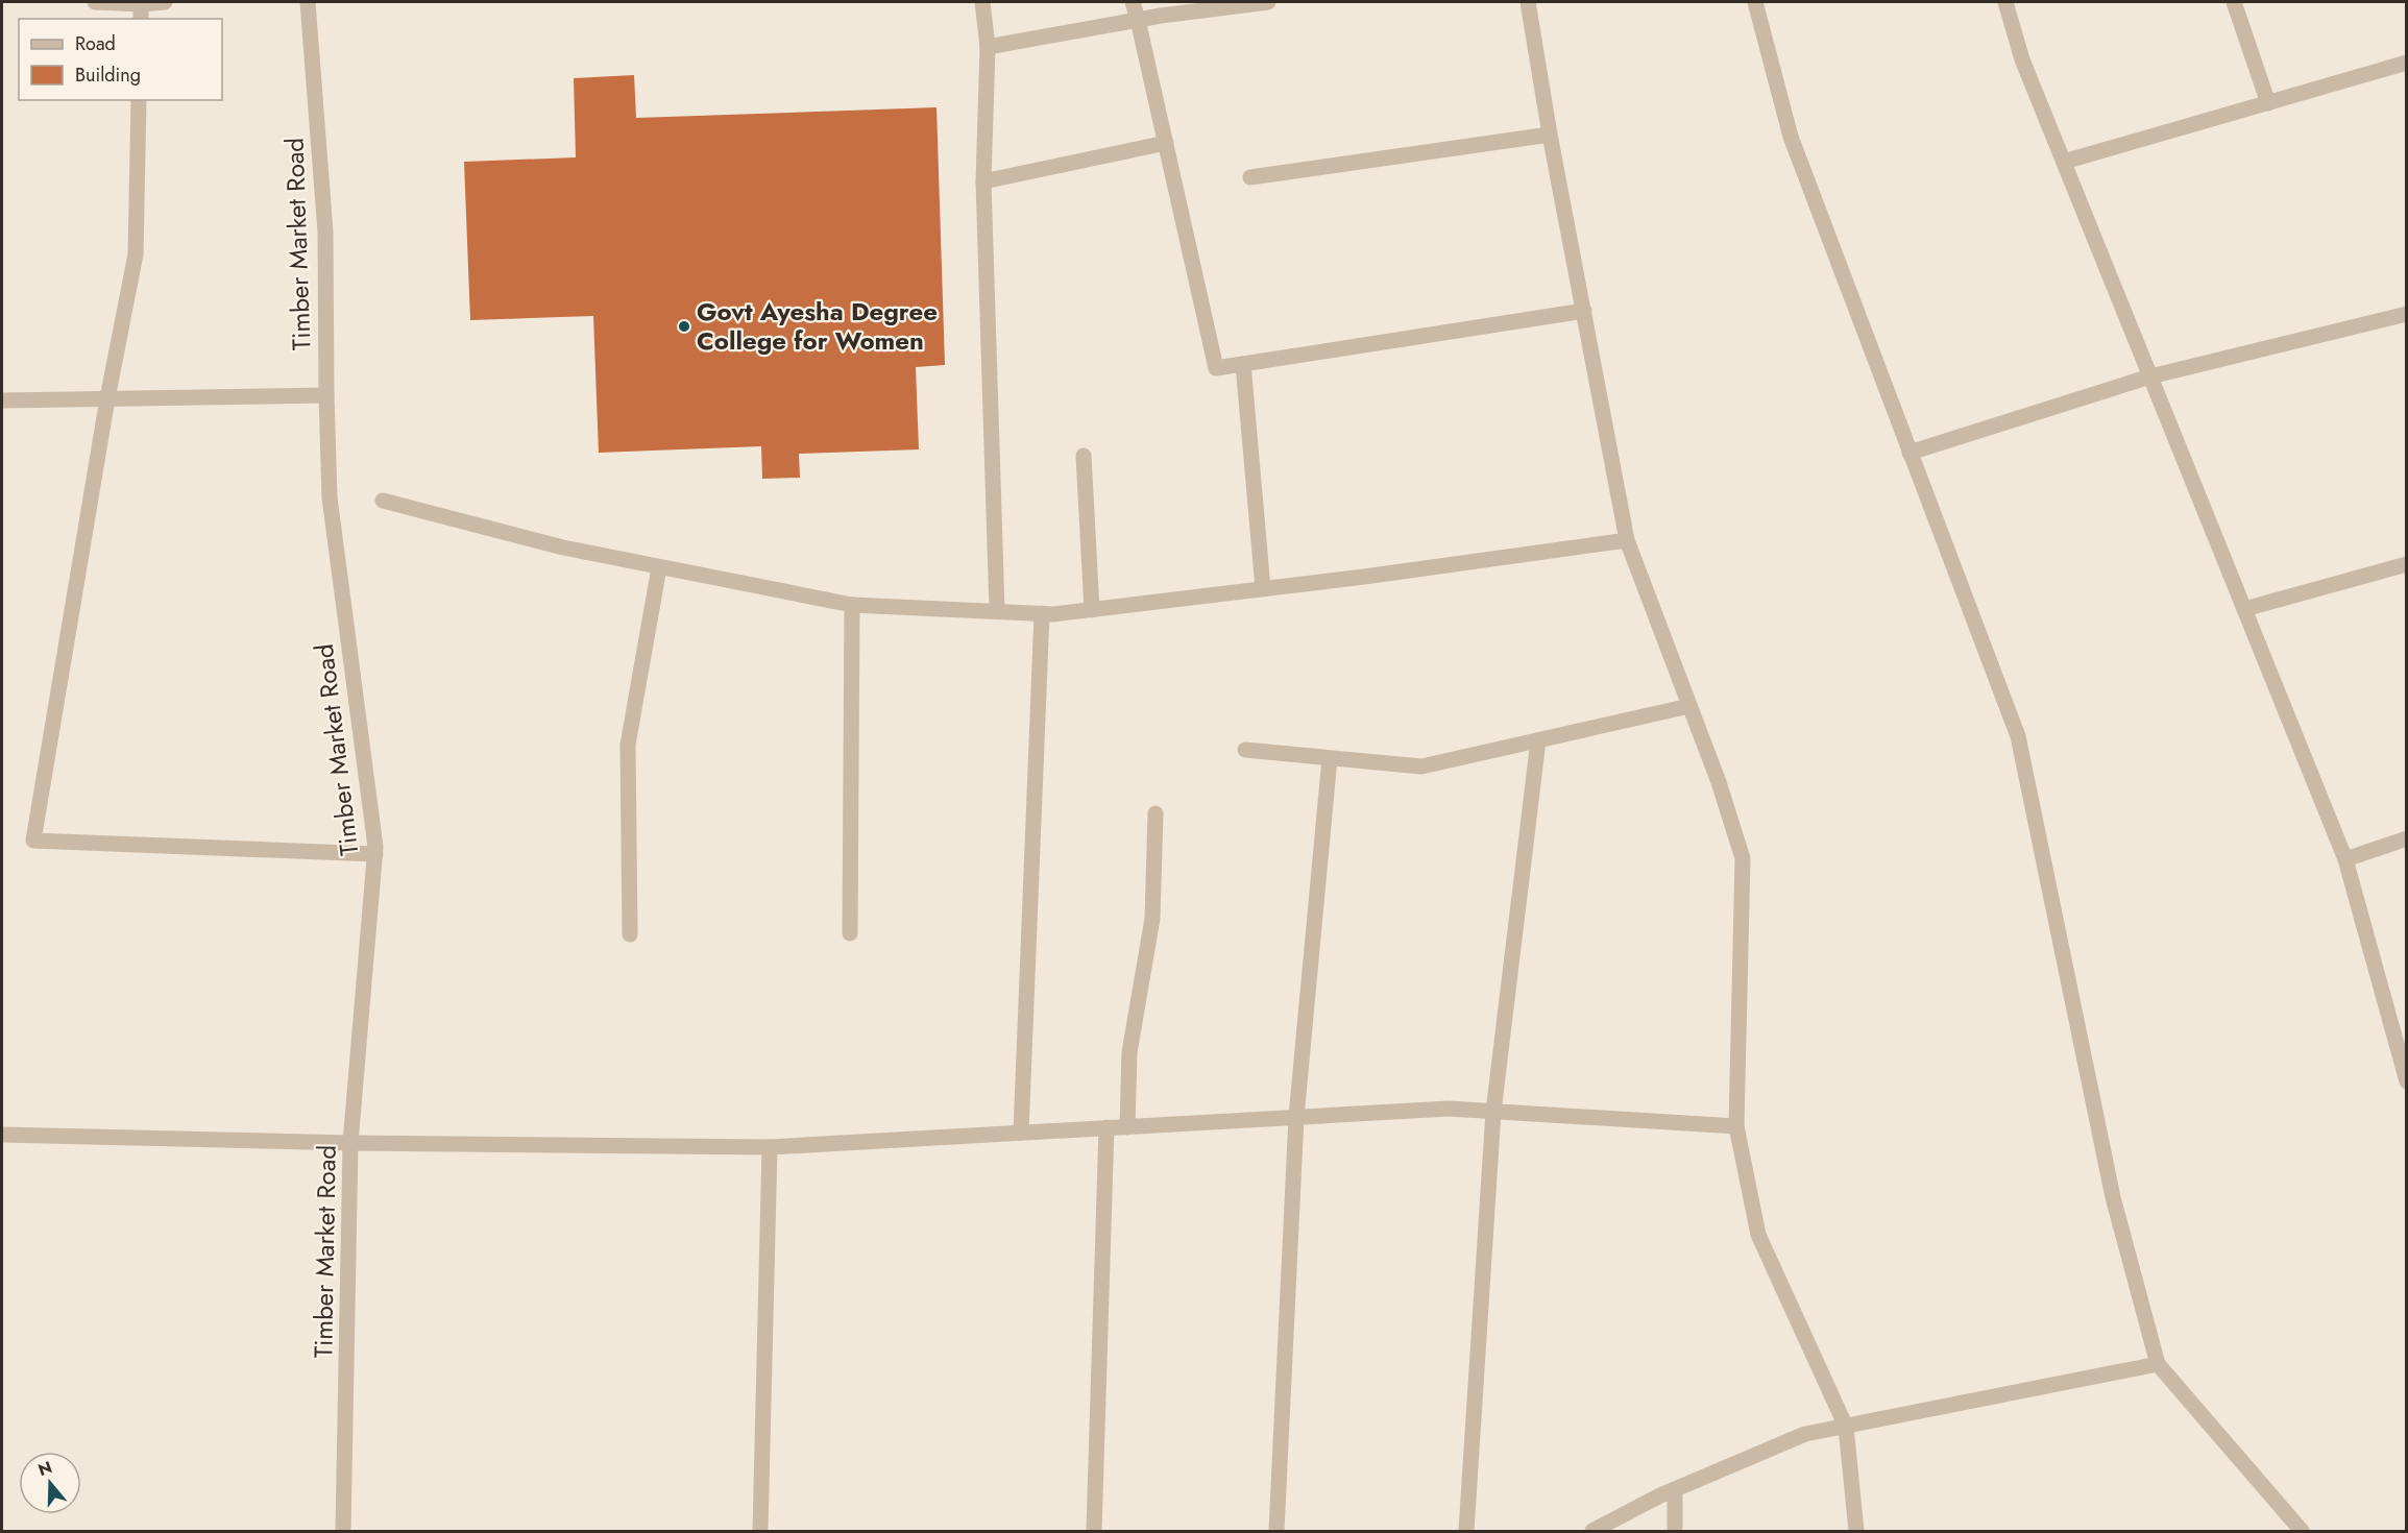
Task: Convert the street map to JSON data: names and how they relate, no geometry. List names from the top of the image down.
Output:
{
  "streets": {
    "street": ["Timber Market Road"]
  },
  "places": ["Govt Ayesha Degree College for Women"],
  "legend": ["Road", "Building"],
  "north": "top"
}
